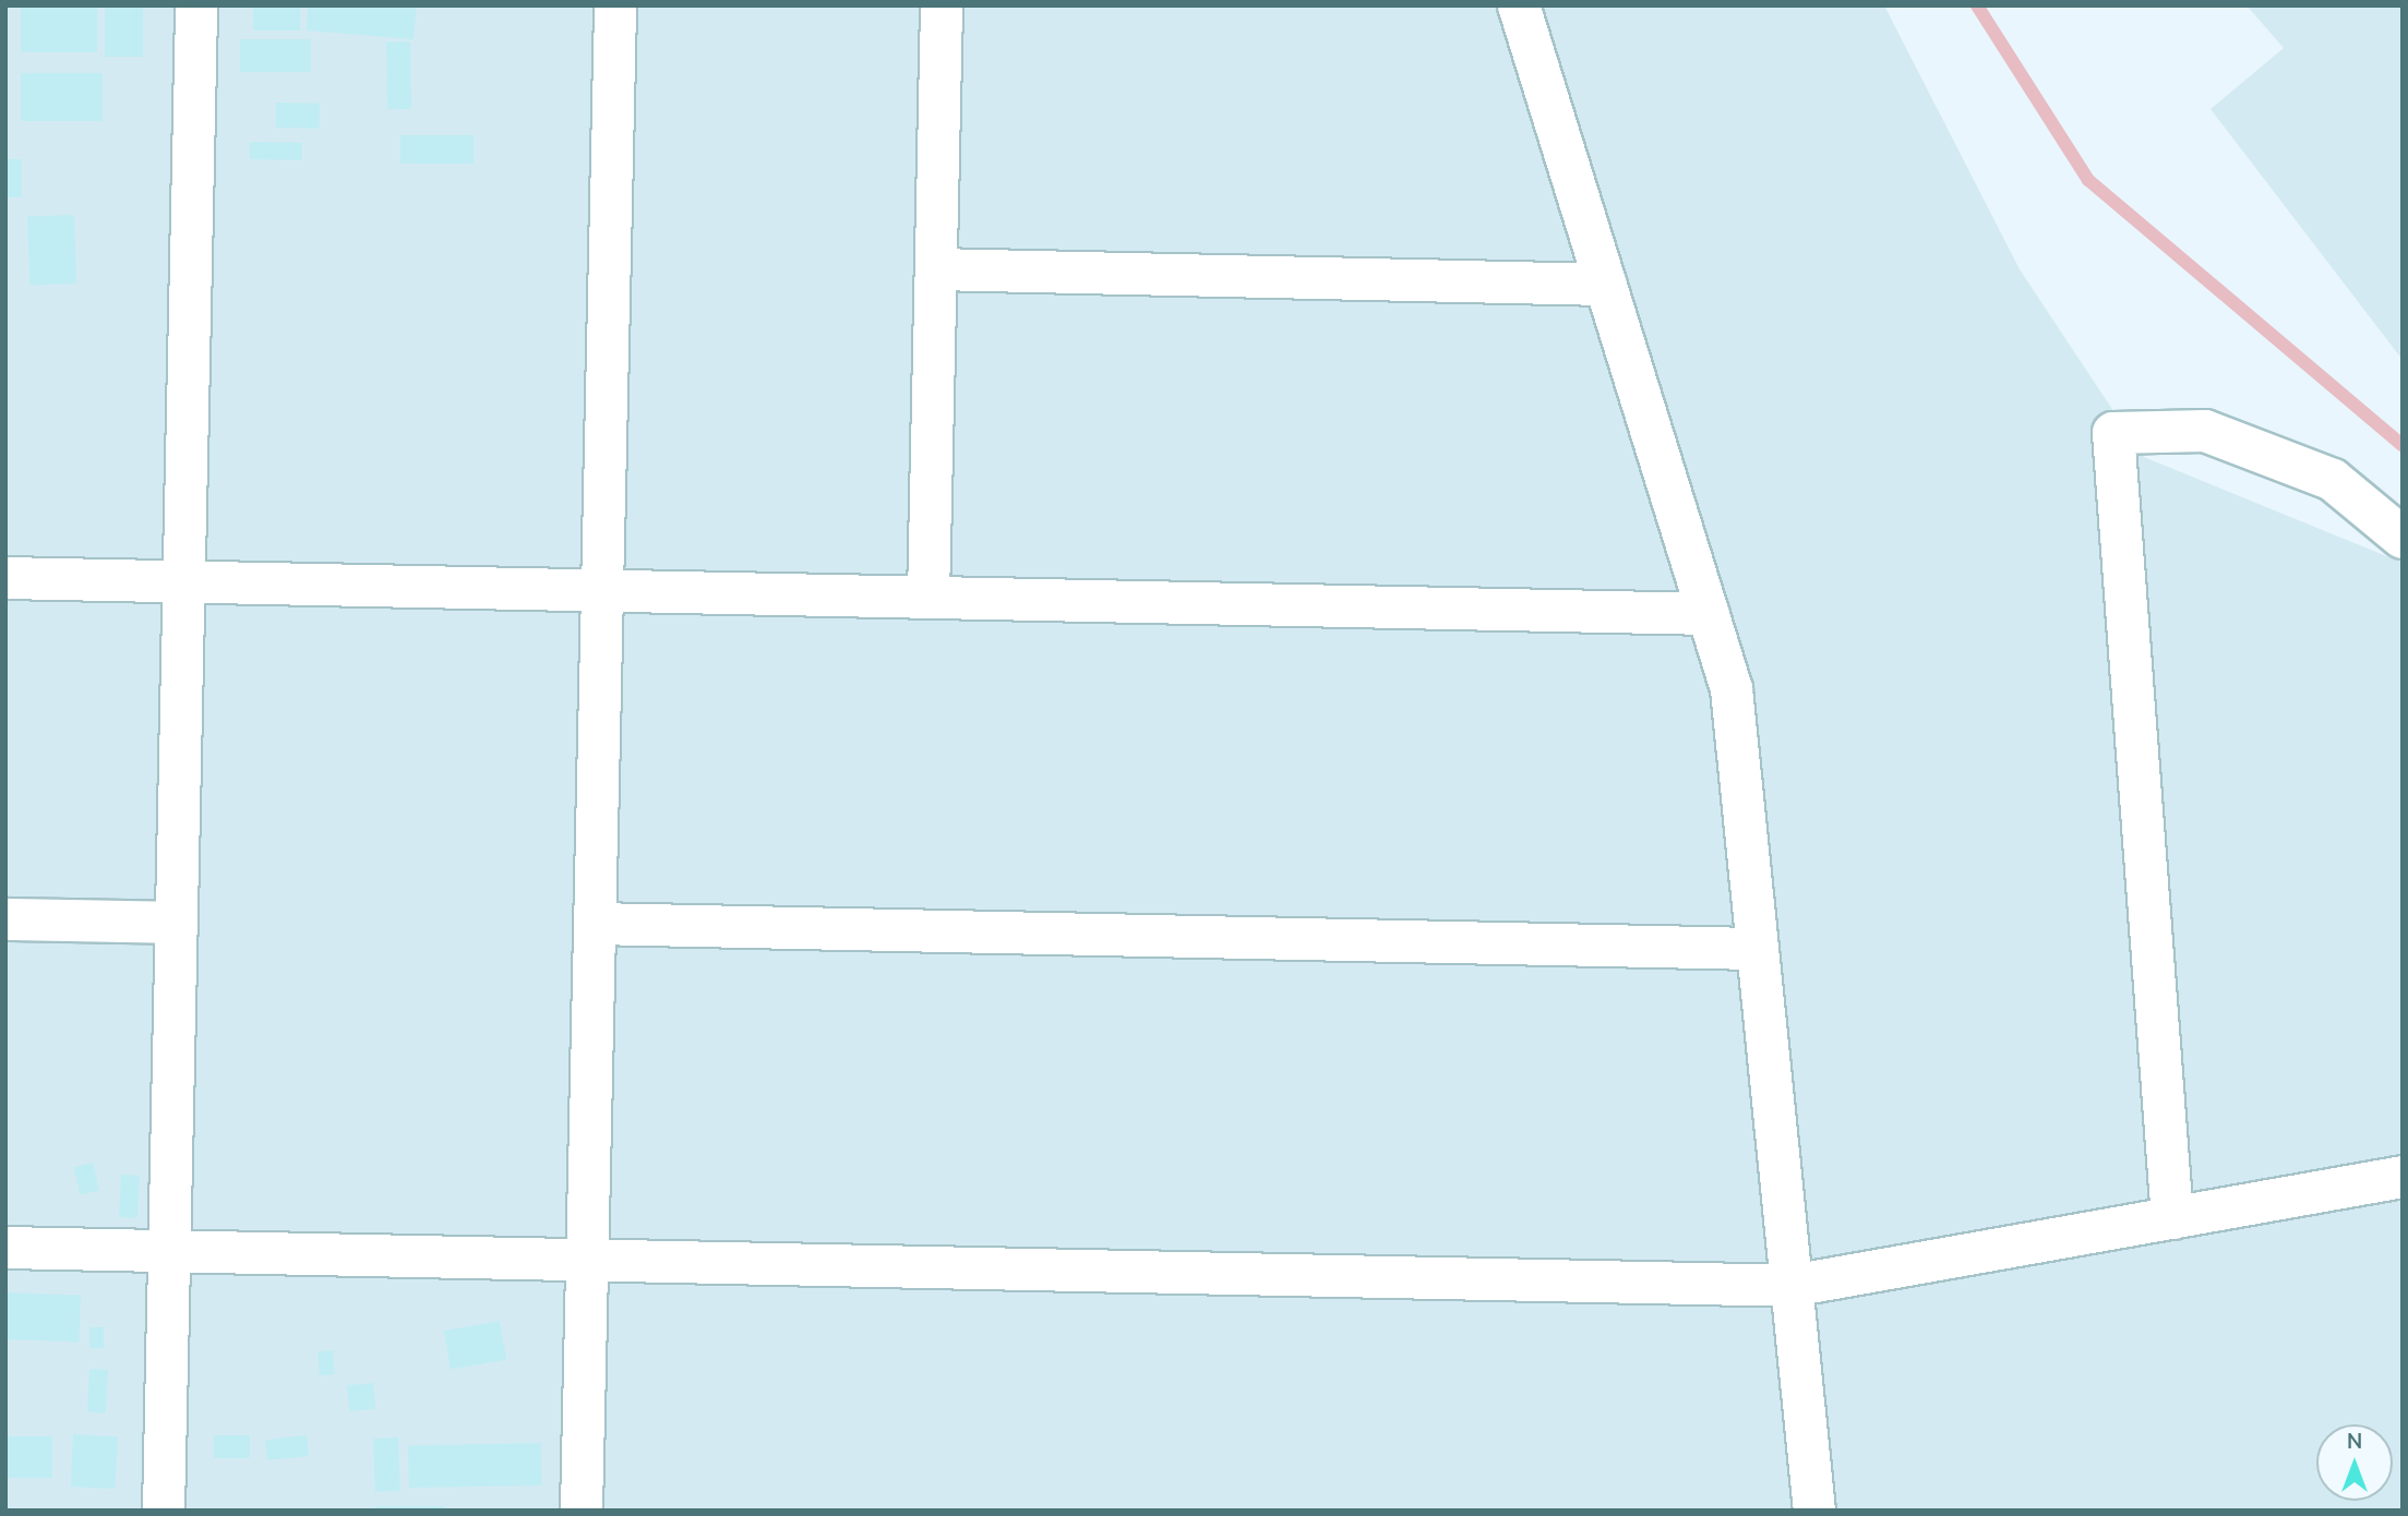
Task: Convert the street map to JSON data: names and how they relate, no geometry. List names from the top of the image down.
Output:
{
  "north": "top"
}
